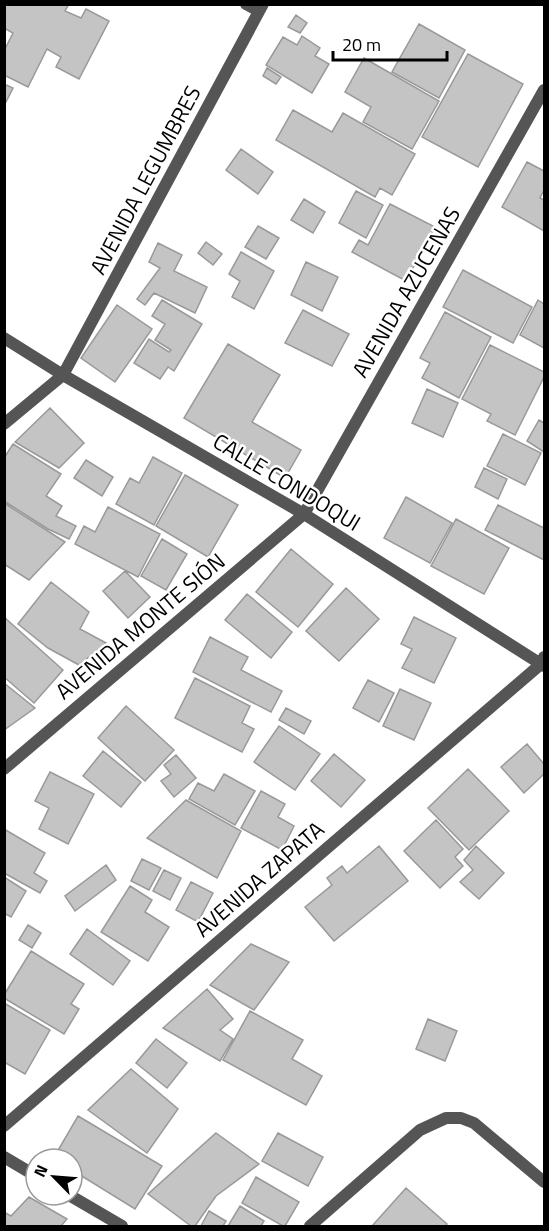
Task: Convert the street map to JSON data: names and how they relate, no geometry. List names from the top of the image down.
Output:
{
  "streets": {
    "street": [
      "AVENIDA LEGUMBRES",
      "AVENIDA AZUCENAS",
      "CALLE CONDOQUI",
      "AVENIDA MONTE SIÓN",
      "AVENIDA ZAPATA"
    ]
  },
  "crossings": [
    ["AVENIDA LEGUMBRES", "CALLE CONDOQUI"],
    ["AVENIDA AZUCENAS", "CALLE CONDOQUI"],
    ["AVENIDA AZUCENAS", "AVENIDA MONTE SIÓN"],
    ["CALLE CONDOQUI", "AVENIDA MONTE SIÓN"],
    ["CALLE CONDOQUI", "AVENIDA ZAPATA"]
  ],
  "scale_bar": "20 m",
  "north": "top left"
}
